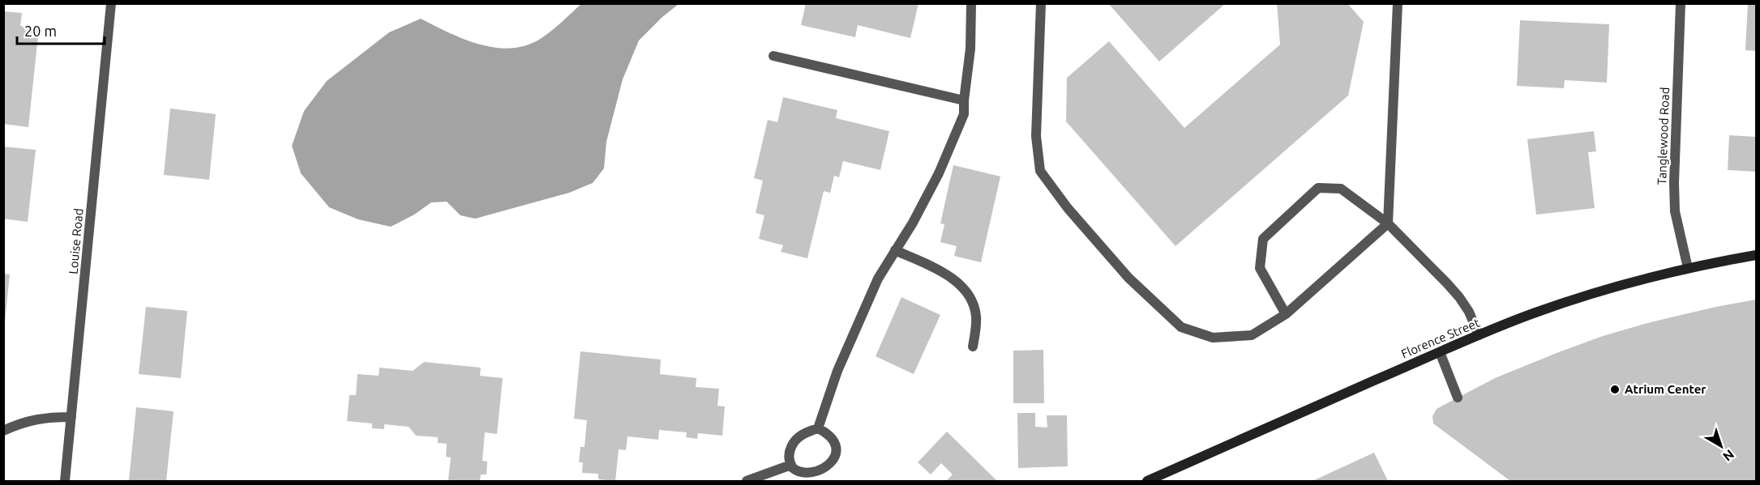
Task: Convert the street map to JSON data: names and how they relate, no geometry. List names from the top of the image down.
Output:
{
  "streets": {
    "street": ["Tanglewood Road", "Louise Road", "Florence Street"]
  },
  "crossings": [
    ["Tanglewood Road", "Florence Street"]
  ],
  "places": ["Atrium Center"],
  "scale_bar": "20 m",
  "north": "bottom right"
}
